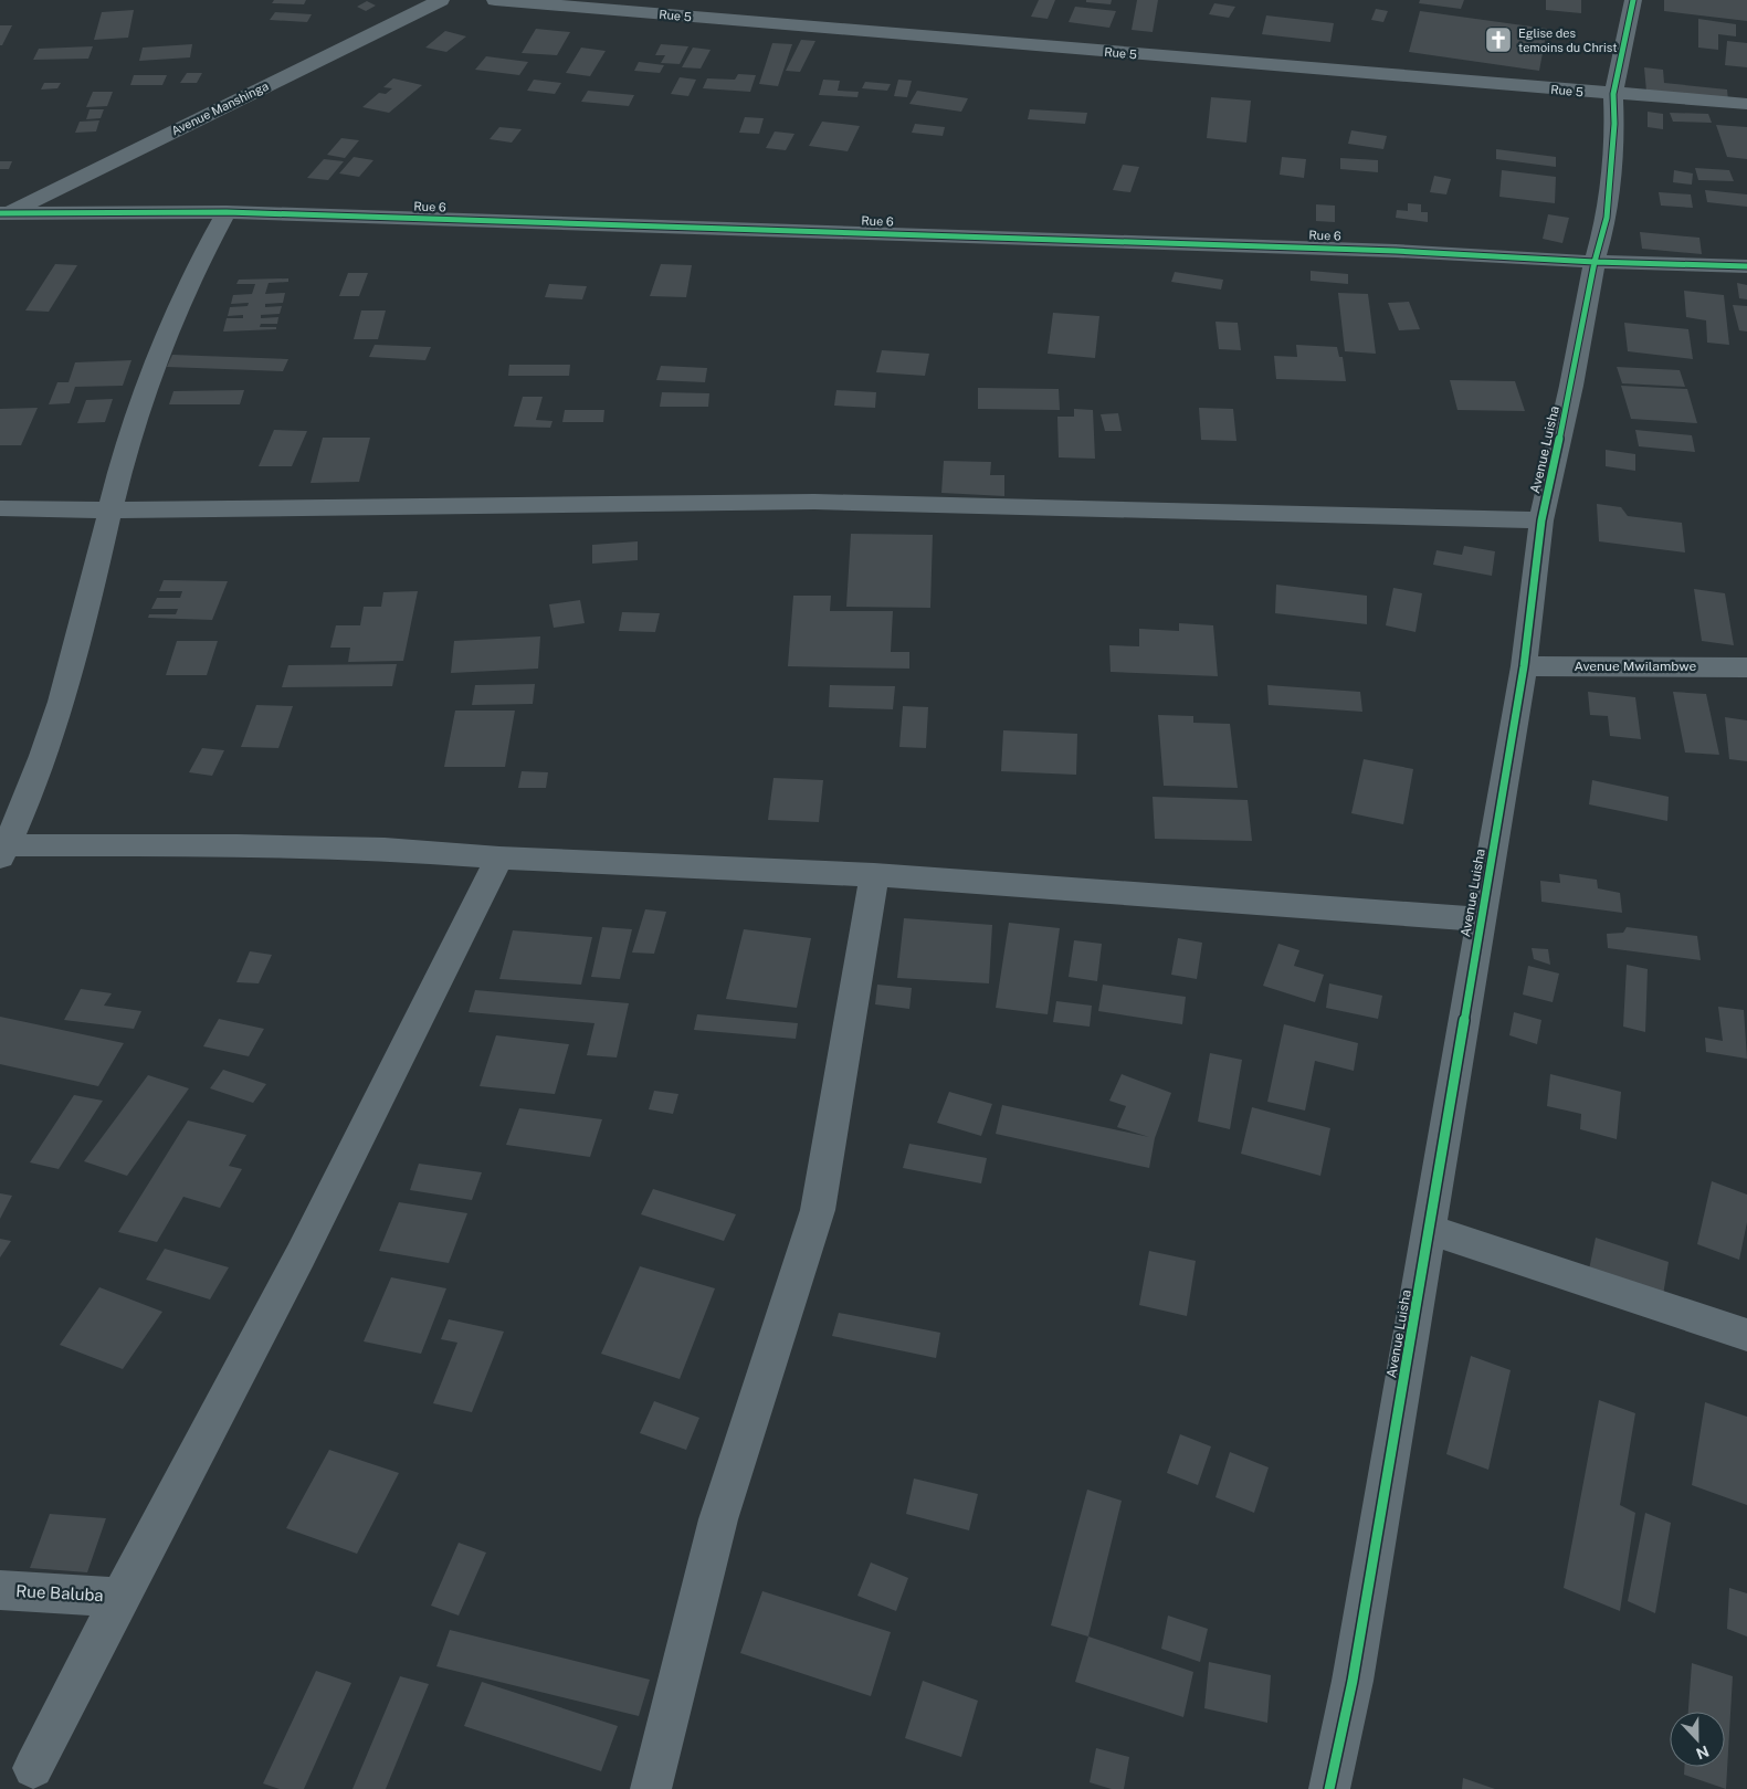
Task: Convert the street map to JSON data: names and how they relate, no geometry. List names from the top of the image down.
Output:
{
  "streets": {
    "street": [
      "Rue 5",
      "Avenue Manshinga",
      "Rue 6",
      "Avenue Luisha",
      "Avenue Mwilambwe",
      "Rue Baluba"
    ]
  },
  "crossings": [
    ["Rue 5", "Avenue Luisha"],
    ["Avenue Manshinga", "Rue 6"],
    ["Rue 6", "Avenue Luisha"],
    ["Avenue Luisha", "Avenue Mwilambwe"]
  ],
  "places": {
    "church": ["Eglise des temoins du Christ"]
  },
  "north": "bottom"
}
